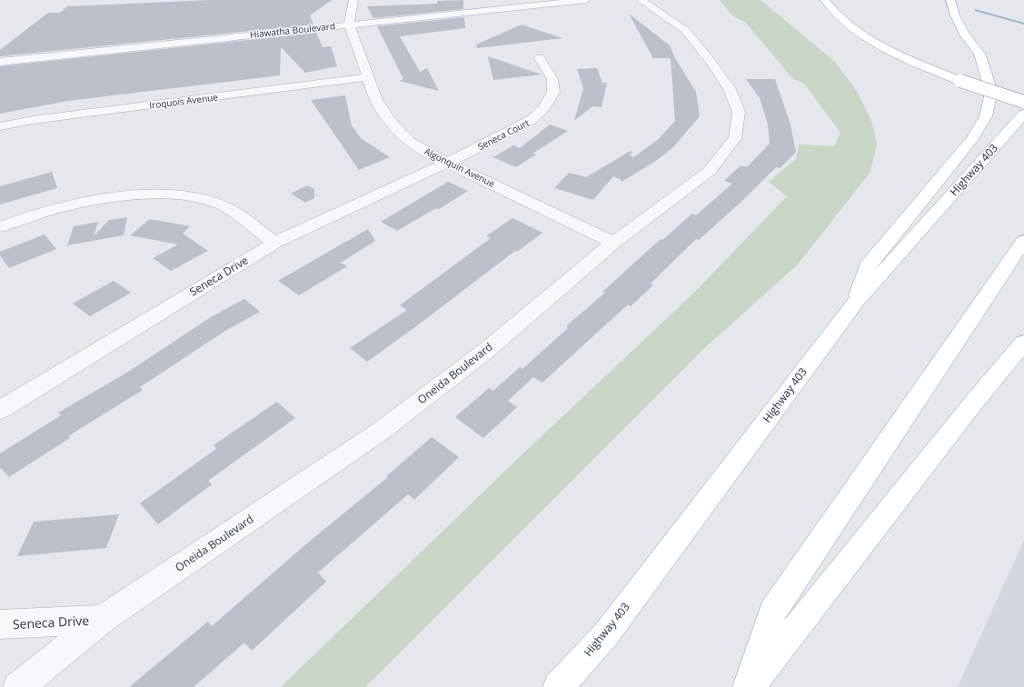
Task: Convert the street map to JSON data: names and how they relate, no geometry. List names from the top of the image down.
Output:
{
  "streets": {
    "highway": ["Highway 403"],
    "street": [
      "Hiawatha Boulevard",
      "Iroquois Avenue",
      "Seneca Court",
      "Algonquin Avenue",
      "Seneca Drive",
      "Oneida Boulevard"
    ]
  },
  "crossings": [
    ["Hiawatha Boulevard", "Algonquin Avenue"],
    ["Iroquois Avenue", "Algonquin Avenue"],
    ["Seneca Court", "Algonquin Avenue"],
    ["Seneca Court", "Seneca Drive"],
    ["Algonquin Avenue", "Seneca Drive"],
    ["Algonquin Avenue", "Oneida Boulevard"],
    ["Seneca Drive", "Oneida Boulevard"]
  ]
}
